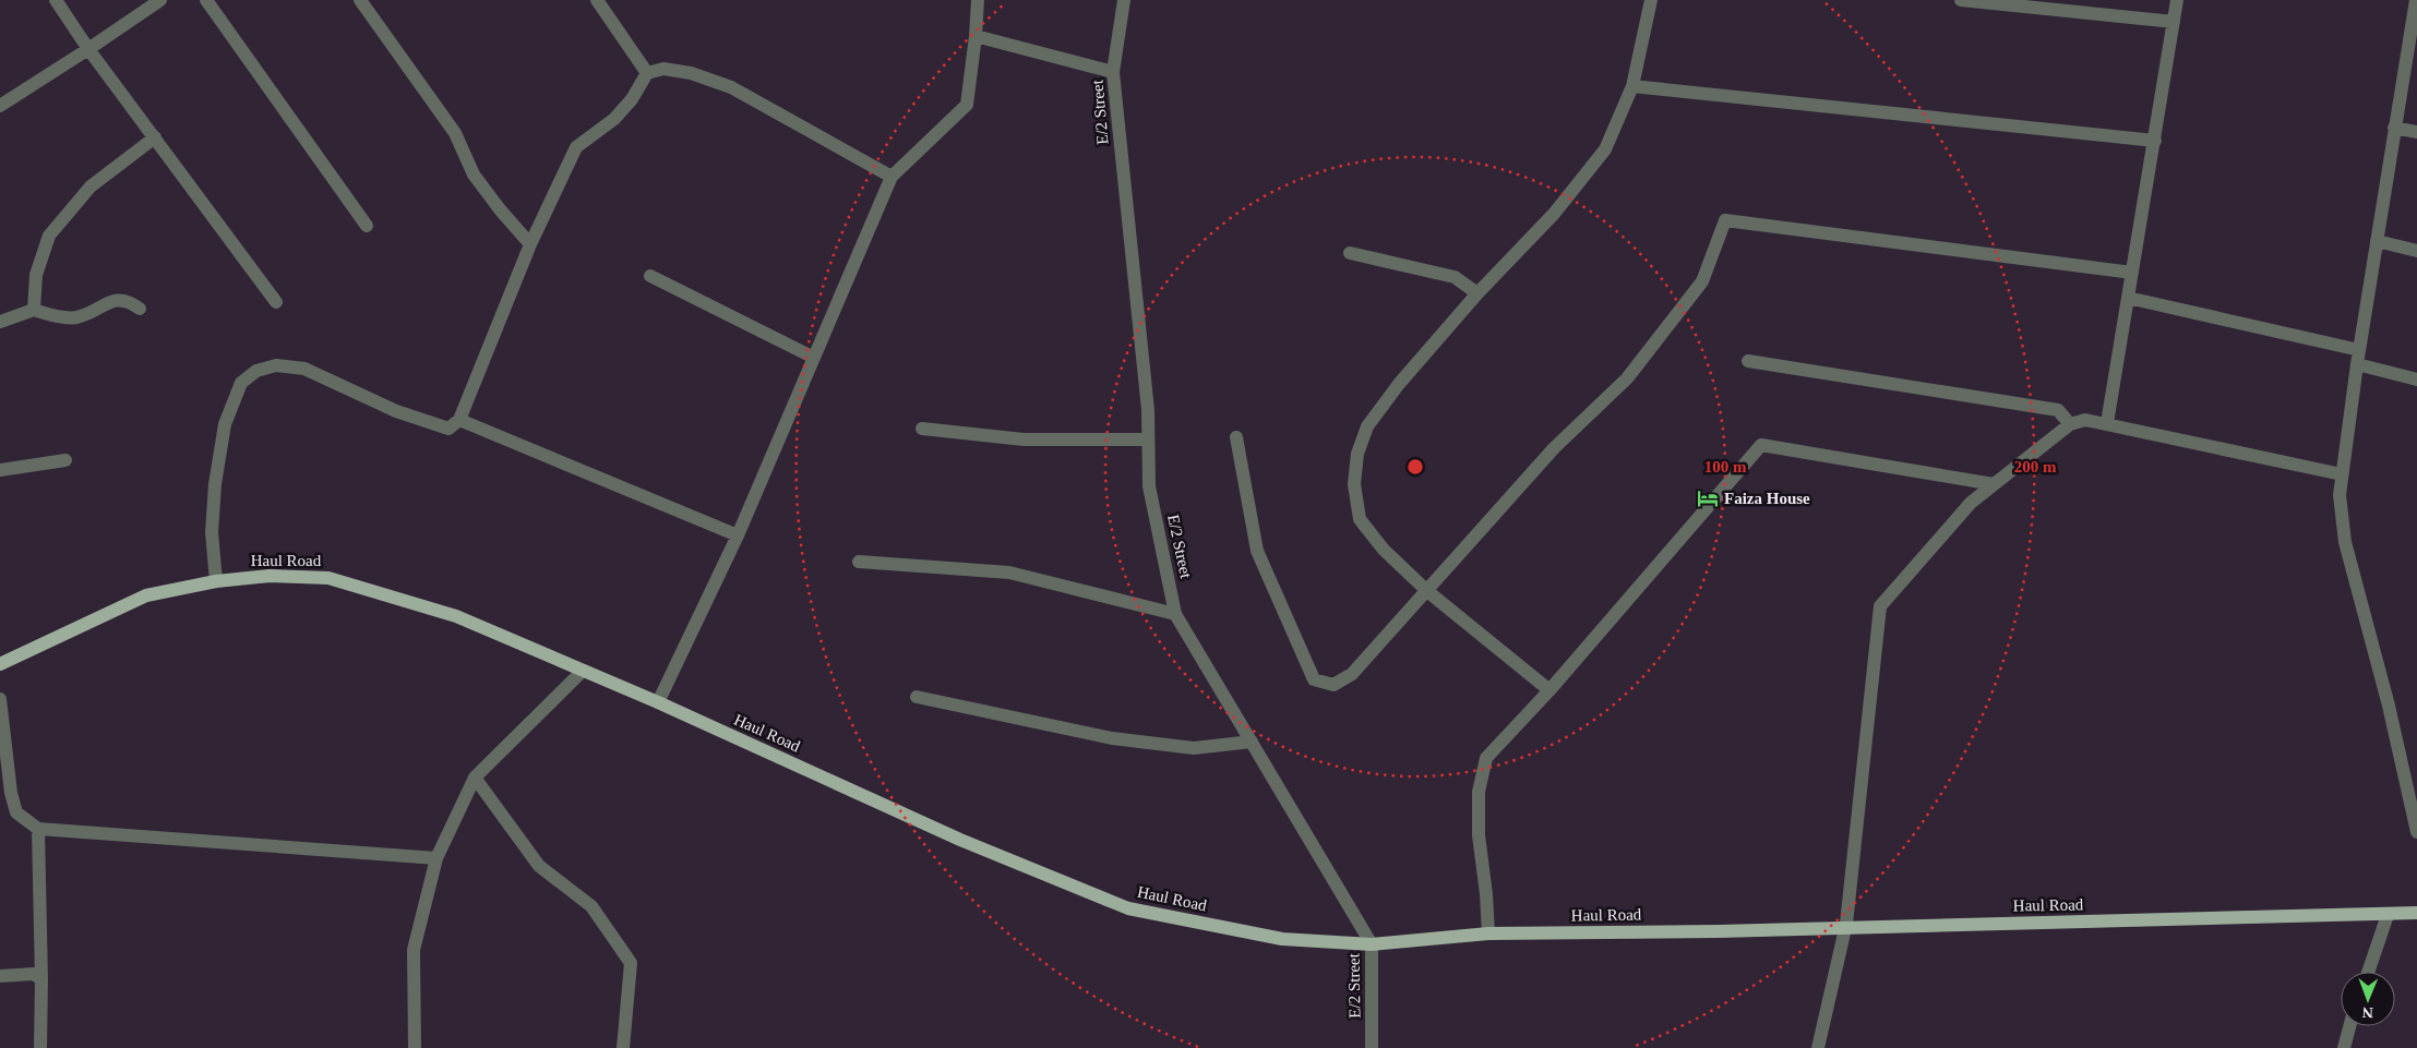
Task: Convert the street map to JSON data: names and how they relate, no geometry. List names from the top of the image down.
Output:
{
  "streets": {
    "main road": ["Haul Road"],
    "street": ["E/2 Street"]
  },
  "crossings": [
    ["E/2 Street", "Haul Road"]
  ],
  "places": {
    "hotel": ["Faiza House"]
  },
  "north": "bottom",
  "rings": ["100 m", "200 m"]
}
